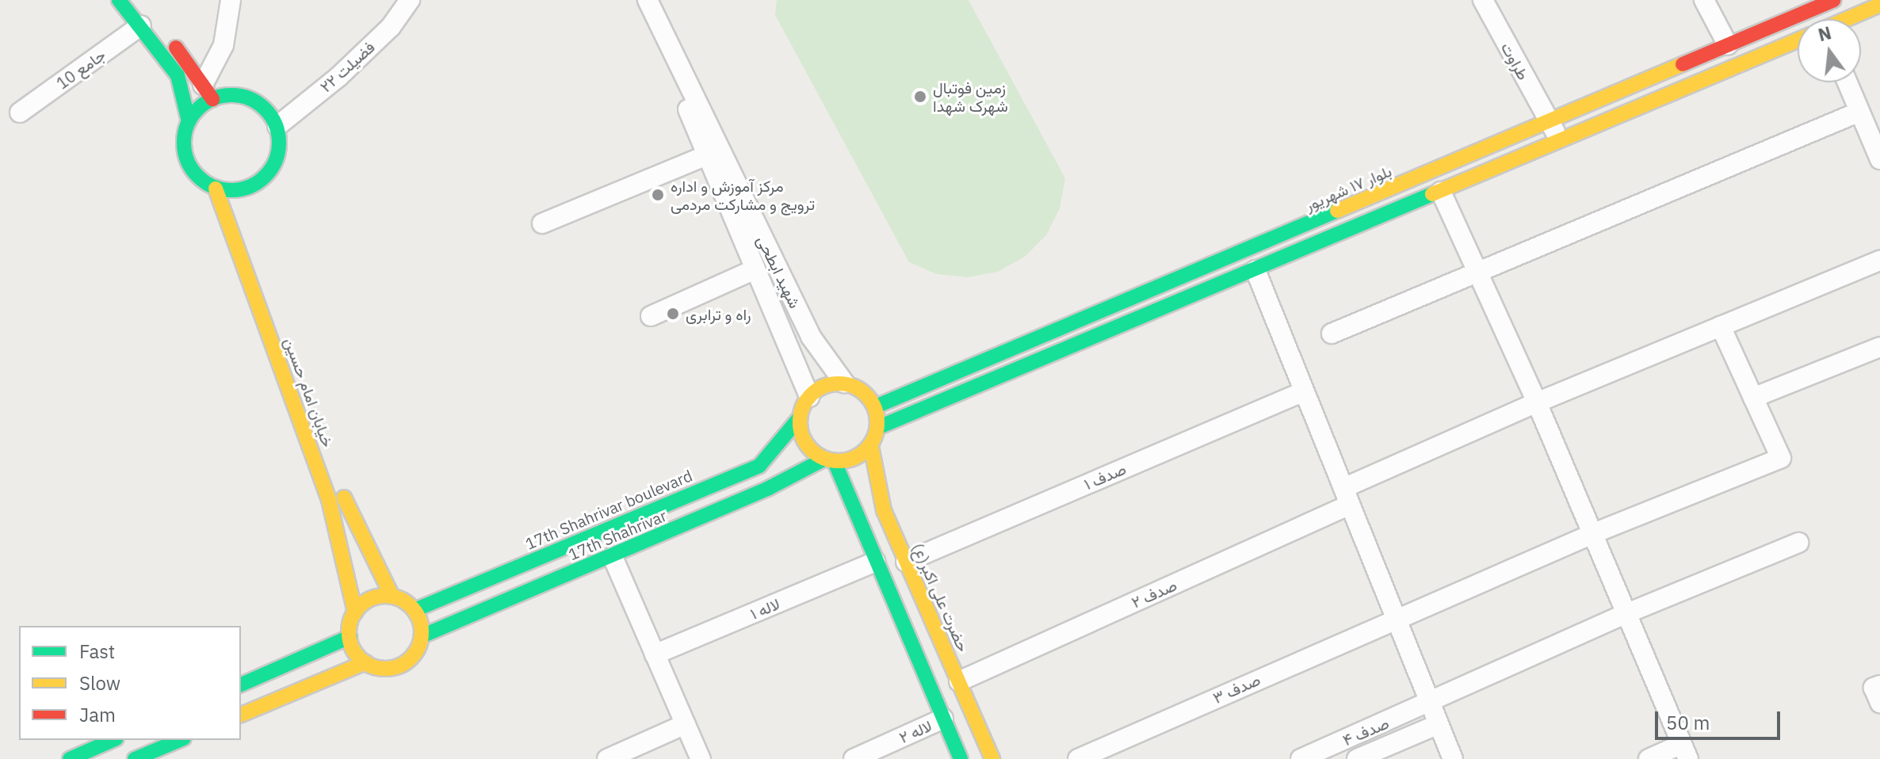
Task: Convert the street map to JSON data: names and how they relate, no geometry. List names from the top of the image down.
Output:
{
  "streets": {
    "street": [
      "طراوت",
      "فضیلت ۲۲",
      "جامع 10",
      "بلوار ۱۷ شهریور",
      "شهید ابطحی",
      "خیابان امام حسین",
      "صدف ۱",
      "17th Shahrivar boulevard",
      "17th Shahrivar",
      "صدف ۲",
      "حضرت علی اکبر(ع)",
      "لاله ۱",
      "صدف ۳",
      "لاله ۲",
      "صدف ۴"
    ]
  },
  "crossings": [
    ["طراوت", "بلوار ۱۷ شهریور"],
    ["فضیلت ۲۲", "خیابان امام حسین"],
    ["بلوار ۱۷ شهریور", "شهید ابطحی"],
    ["بلوار ۱۷ شهریور", "17th Shahrivar boulevard"],
    ["بلوار ۱۷ شهریور", "17th Shahrivar"],
    ["بلوار ۱۷ شهریور", "حضرت علی اکبر(ع)"],
    ["شهید ابطحی", "17th Shahrivar boulevard"],
    ["شهید ابطحی", "17th Shahrivar"],
    ["شهید ابطحی", "حضرت علی اکبر(ع)"],
    ["خیابان امام حسین", "17th Shahrivar boulevard"],
    ["خیابان امام حسین", "17th Shahrivar"],
    ["صدف ۱", "حضرت علی اکبر(ع)"],
    ["17th Shahrivar boulevard", "17th Shahrivar"],
    ["17th Shahrivar boulevard", "حضرت علی اکبر(ع)"],
    ["17th Shahrivar", "حضرت علی اکبر(ع)"],
    ["صدف ۲", "حضرت علی اکبر(ع)"]
  ],
  "places": ["زمین فوتبال شهرک شهدا", "مرکز آموزش و اداره ترویج و مشارکت مردمی", "راه و ترابری"],
  "legend": ["Fast", "Slow", "Jam"],
  "scale_bar": "50 m",
  "north": "top"
}
